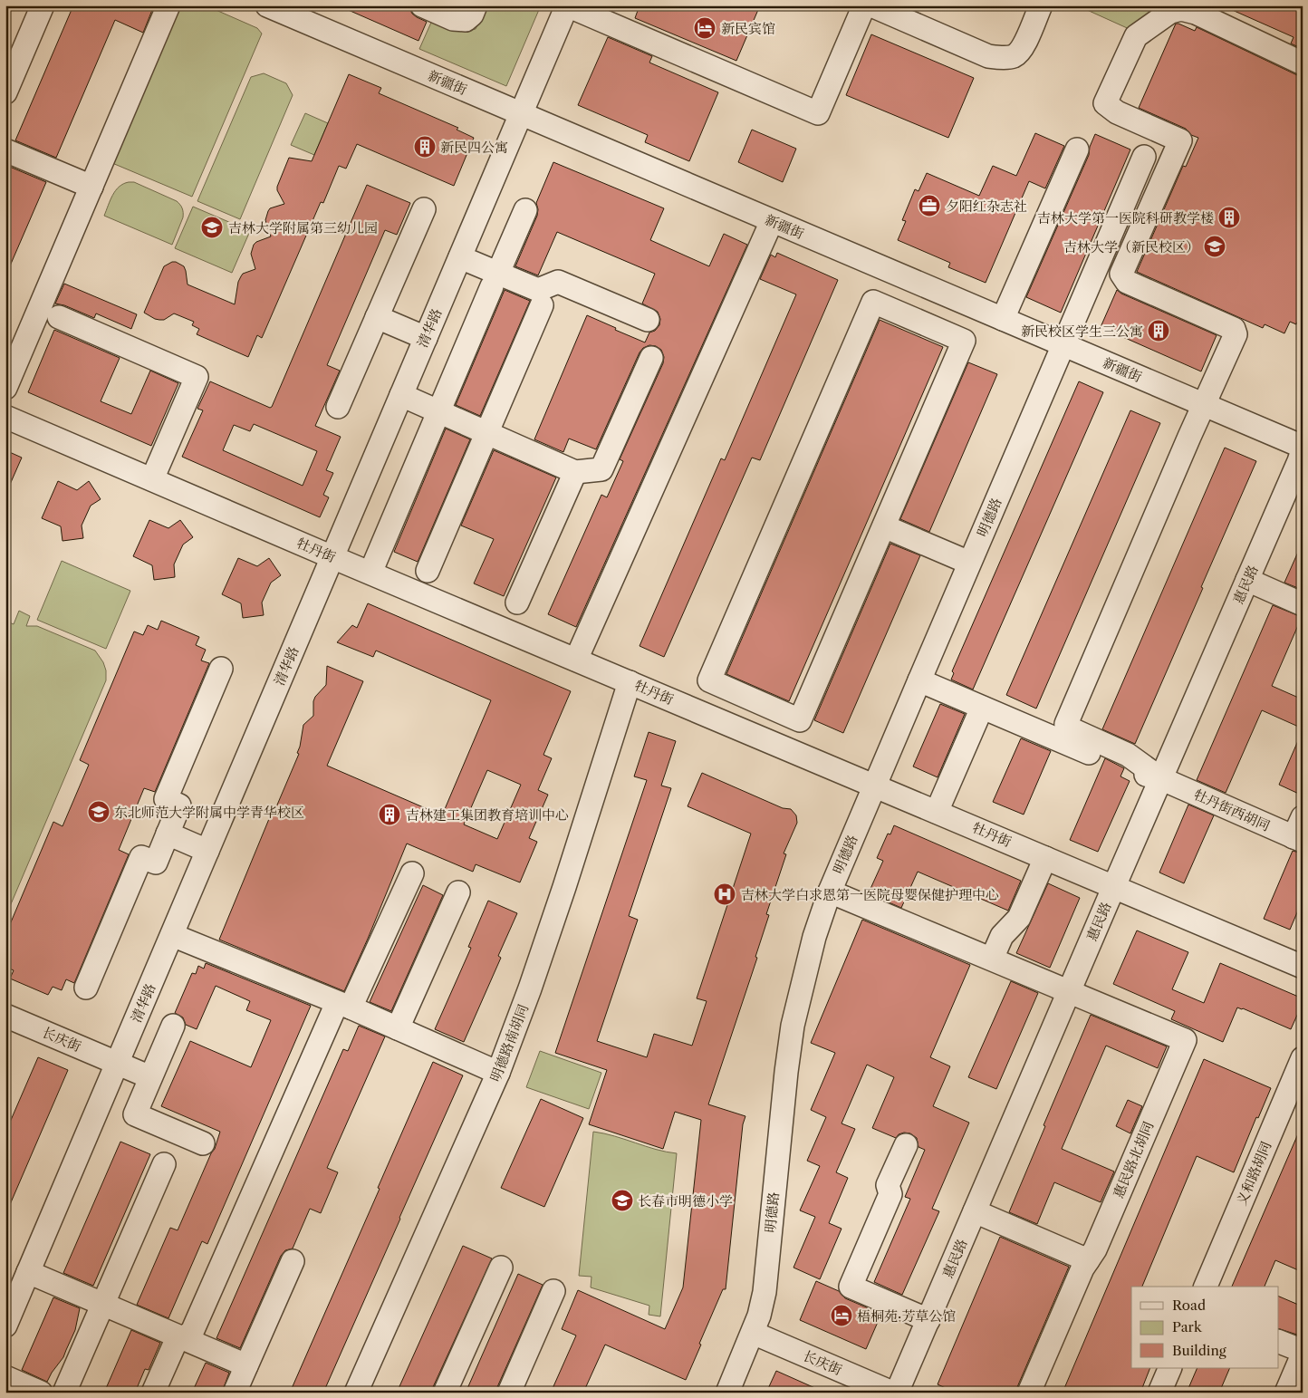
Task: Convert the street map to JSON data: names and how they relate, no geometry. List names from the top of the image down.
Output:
{
  "streets": {
    "street": [
      "新疆街",
      "清华路",
      "明德路",
      "牡丹街",
      "惠民路",
      "牡丹街西胡同",
      "长庆街",
      "明德路南胡同",
      "惠民路北胡同",
      "义和路胡同"
    ]
  },
  "crossings": [
    ["新疆街", "清华路"],
    ["新疆街", "明德路"],
    ["清华路", "牡丹街"],
    ["清华路", "长庆街"],
    ["明德路", "牡丹街"],
    ["明德路", "长庆街"],
    ["牡丹街", "惠民路"],
    ["牡丹街", "明德路南胡同"],
    ["惠民路", "牡丹街西胡同"],
    ["惠民路", "惠民路北胡同"]
  ],
  "places": {
    "hotel": ["新民宾馆", "梧桐苑·芳草公馆"],
    "building": [
      "新民四公寓",
      "吉林大学第一医院科研教学楼",
      "新民校区学生三公寓",
      "吉林建工集团教育培训中心"
    ],
    "office": ["夕阳红杂志社"],
    "school or university": [
      "吉林大学附属第三幼儿园",
      "吉林大学（新民校区）",
      "东北师范大学附属中学青华校区",
      "长春市明德小学"
    ],
    "hospital": ["吉林大学白求恩第一医院母婴保健护理中心"]
  },
  "legend": ["Road", "Park", "Building"]
}
